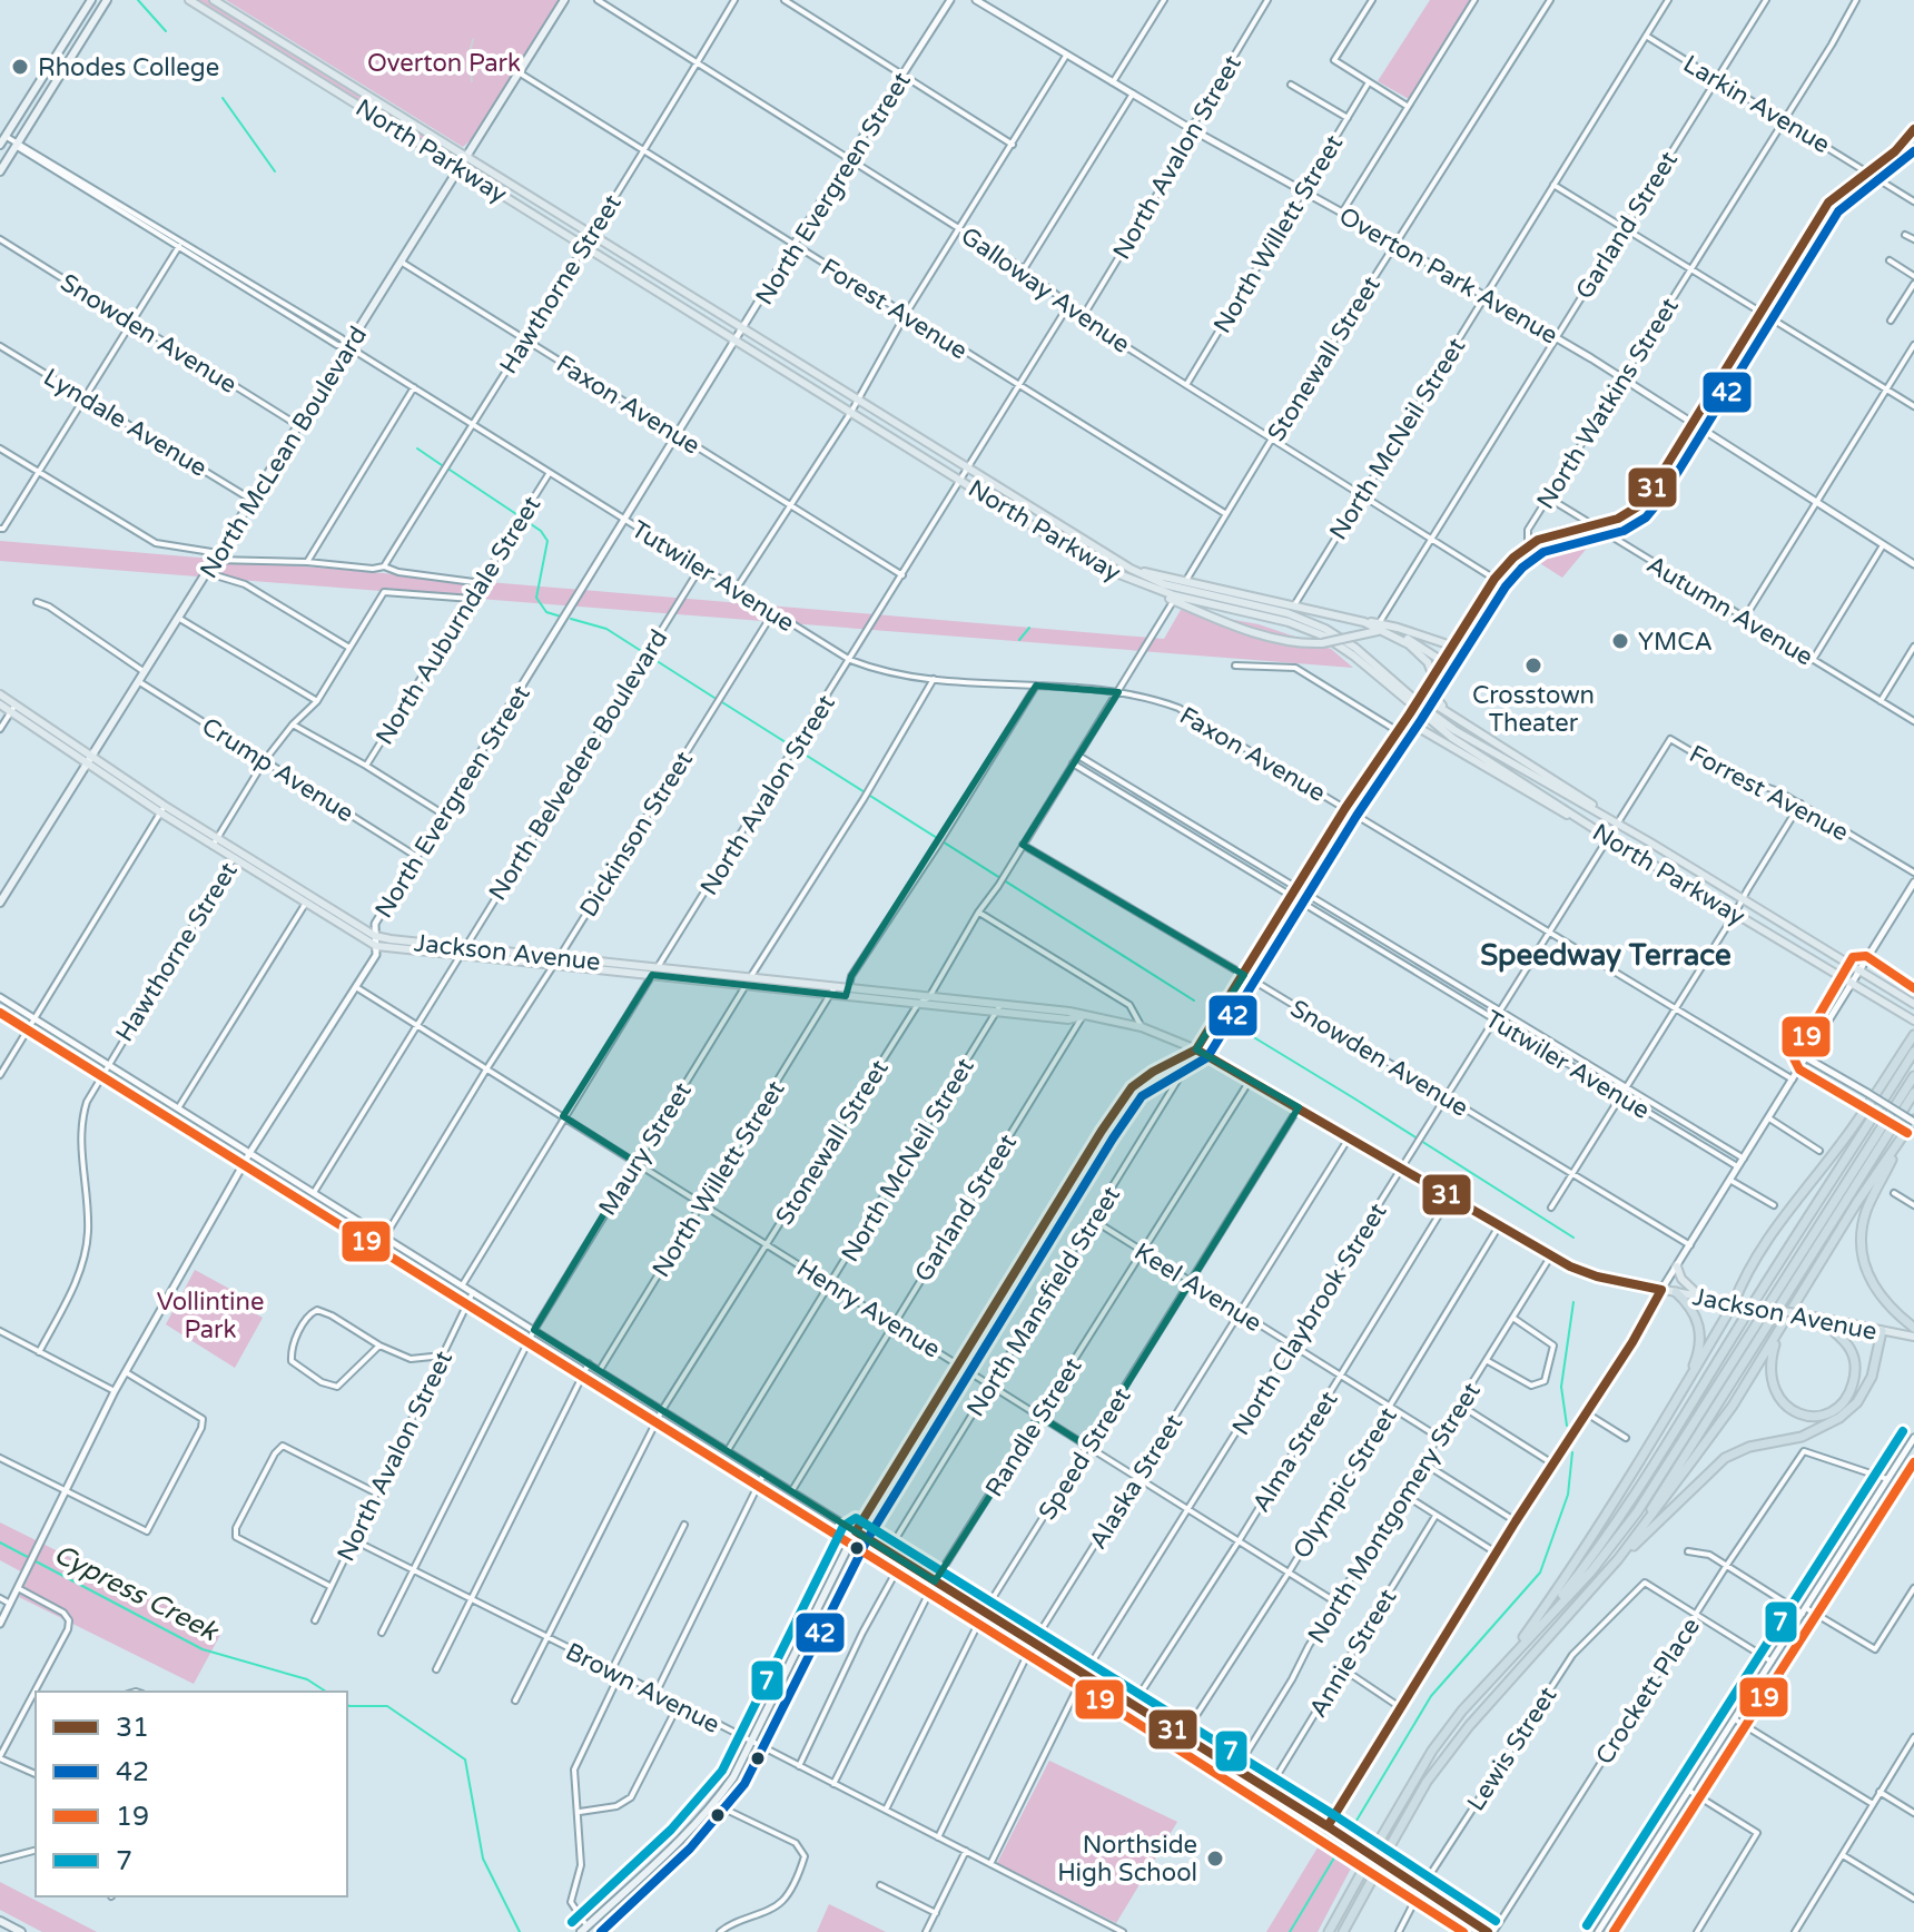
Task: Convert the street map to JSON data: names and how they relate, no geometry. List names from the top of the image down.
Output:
{
  "streets": {
    "main road": [
      "North Parkway",
      "North Watkins Street",
      "North McLean Boulevard",
      "Jackson Avenue"
    ],
    "street": [
      "Larkin Avenue",
      "North Avalon Street",
      "North Evergreen Street",
      "Garland Street",
      "North Willett Street",
      "Overton Park Avenue",
      "Hawthorne Street",
      "Galloway Avenue",
      "Forest Avenue",
      "Snowden Avenue",
      "Stonewall Street",
      "Faxon Avenue",
      "Lyndale Avenue",
      "North McNeil Street",
      "Tutwiler Avenue",
      "Autumn Avenue",
      "North Auburndale Street",
      "North Belvedere Boulevard",
      "Crump Avenue",
      "Forrest Avenue",
      "Dickinson Street",
      "Maury Street",
      "Keel Avenue",
      "North Mansfield Street",
      "Henry Avenue",
      "North Claybrook Street",
      "Randle Street",
      "Alma Street",
      "Speed Street",
      "Alaska Street",
      "Olympic Street",
      "North Montgomery Street",
      "Annie Street",
      "Brown Avenue",
      "Crockett Place",
      "Lewis Street"
    ]
  },
  "crossings": [
    ["Larkin Avenue", "Garland Street"],
    ["Larkin Avenue", "North Watkins Street"],
    ["Larkin Avenue", "North McNeil Street"],
    ["North Parkway", "North Avalon Street"],
    ["North Parkway", "North Evergreen Street"],
    ["North Parkway", "Hawthorne Street"],
    ["North Parkway", "North McLean Boulevard"],
    ["North Parkway", "North Claybrook Street"],
    ["North Avalon Street", "Overton Park Avenue"],
    ["North Avalon Street", "Galloway Avenue"],
    ["North Avalon Street", "Forest Avenue"],
    ["North Avalon Street", "Faxon Avenue"],
    ["North Avalon Street", "Tutwiler Avenue"],
    ["North Avalon Street", "Jackson Avenue"],
    ["North Avalon Street", "Henry Avenue"],
    ["North Avalon Street", "Brown Avenue"],
    ["North Evergreen Street", "Galloway Avenue"],
    ["North Evergreen Street", "Forest Avenue"],
    ["North Evergreen Street", "Faxon Avenue"],
    ["North Evergreen Street", "Tutwiler Avenue"],
    ["North Evergreen Street", "Crump Avenue"],
    ["North Evergreen Street", "Jackson Avenue"],
    ["North Evergreen Street", "Henry Avenue"],
    ["Garland Street", "Overton Park Avenue"],
    ["Garland Street", "Galloway Avenue"],
    ["Garland Street", "Jackson Avenue"],
    ["Garland Street", "Henry Avenue"],
    ["North Willett Street", "Overton Park Avenue"],
    ["North Willett Street", "Galloway Avenue"],
    ["North Willett Street", "Jackson Avenue"],
    ["North Willett Street", "Henry Avenue"],
    ["Overton Park Avenue", "Stonewall Street"],
    ["Overton Park Avenue", "North Watkins Street"],
    ["Overton Park Avenue", "North McNeil Street"],
    ["Hawthorne Street", "Galloway Avenue"],
    ["Hawthorne Street", "Forest Avenue"],
    ["Hawthorne Street", "Faxon Avenue"],
    ["Hawthorne Street", "Tutwiler Avenue"],
    ["Hawthorne Street", "North Auburndale Street"],
    ["Hawthorne Street", "Crump Avenue"],
    ["Hawthorne Street", "Jackson Avenue"],
    ["Galloway Avenue", "Stonewall Street"],
    ["Galloway Avenue", "North Watkins Street"],
    ["Galloway Avenue", "North McNeil Street"],
    ["Forest Avenue", "Stonewall Street"],
    ["Forest Avenue", "North McLean Boulevard"],
    ["Snowden Avenue", "Stonewall Street"],
    ["Snowden Avenue", "North Watkins Street"],
    ["Snowden Avenue", "North McLean Boulevard"],
    ["Snowden Avenue", "North Claybrook Street"],
    ["Stonewall Street", "Faxon Avenue"],
    ["Stonewall Street", "Tutwiler Avenue"],
    ["Stonewall Street", "Jackson Avenue"],
    ["Stonewall Street", "Henry Avenue"],
    ["Stonewall Street", "Brown Avenue"],
    ["North Watkins Street", "Faxon Avenue"],
    ["North Watkins Street", "Tutwiler Avenue"],
    ["North Watkins Street", "Autumn Avenue"],
    ["North Watkins Street", "Jackson Avenue"],
    ["North Watkins Street", "North Mansfield Street"],
    ["Faxon Avenue", "North McLean Boulevard"],
    ["Faxon Avenue", "Tutwiler Avenue"],
    ["Faxon Avenue", "North Claybrook Street"],
    ["Lyndale Avenue", "North McLean Boulevard"],
    ["North McNeil Street", "Jackson Avenue"],
    ["North McNeil Street", "Henry Avenue"],
    ["North McLean Boulevard", "Tutwiler Avenue"],
    ["North McLean Boulevard", "Crump Avenue"],
    ["North McLean Boulevard", "Jackson Avenue"],
    ["Tutwiler Avenue", "North Auburndale Street"],
    ["Tutwiler Avenue", "North Belvedere Boulevard"],
    ["Tutwiler Avenue", "Dickinson Street"],
    ["Tutwiler Avenue", "Maury Street"],
    ["Tutwiler Avenue", "North Claybrook Street"],
    ["North Belvedere Boulevard", "Jackson Avenue"],
    ["North Belvedere Boulevard", "Henry Avenue"],
    ["Forrest Avenue", "North Claybrook Street"],
    ["Dickinson Street", "Jackson Avenue"],
    ["Dickinson Street", "Henry Avenue"],
    ["Jackson Avenue", "Maury Street"],
    ["Jackson Avenue", "North Mansfield Street"],
    ["Jackson Avenue", "North Claybrook Street"],
    ["Jackson Avenue", "Randle Street"],
    ["Jackson Avenue", "Alma Street"],
    ["Jackson Avenue", "Speed Street"],
    ["Jackson Avenue", "Alaska Street"],
    ["Jackson Avenue", "Olympic Street"],
    ["Jackson Avenue", "North Montgomery Street"],
    ["Maury Street", "Henry Avenue"],
    ["Maury Street", "Brown Avenue"],
    ["Keel Avenue", "North Mansfield Street"],
    ["Keel Avenue", "North Claybrook Street"],
    ["Keel Avenue", "Randle Street"],
    ["Keel Avenue", "Alma Street"],
    ["Keel Avenue", "Speed Street"],
    ["Keel Avenue", "Alaska Street"],
    ["Keel Avenue", "Olympic Street"],
    ["Keel Avenue", "North Montgomery Street"],
    ["North Mansfield Street", "Henry Avenue"],
    ["Henry Avenue", "North Claybrook Street"],
    ["Henry Avenue", "Randle Street"],
    ["Henry Avenue", "Alma Street"],
    ["Henry Avenue", "Speed Street"],
    ["Henry Avenue", "Alaska Street"],
    ["Henry Avenue", "Olympic Street"],
    ["Henry Avenue", "North Montgomery Street"],
    ["North Claybrook Street", "Brown Avenue"],
    ["Randle Street", "Brown Avenue"],
    ["Speed Street", "Brown Avenue"],
    ["Alaska Street", "Brown Avenue"],
    ["Crockett Place", "Lewis Street"]
  ],
  "districts": ["Speedway Terrace"],
  "water": ["Cypress Creek"],
  "parks": ["Overton Park", "Vollintine Park"],
  "places": [
    "Rhodes College",
    "YMCA",
    "Crosstown Theater",
    "Northside High School"
  ],
  "lines": [
    "transit line 31",
    "transit line 42",
    "transit line 19",
    "transit line 7"
  ],
  "legend": [
    "31",
    "42",
    "19",
    "7"
  ]
}
